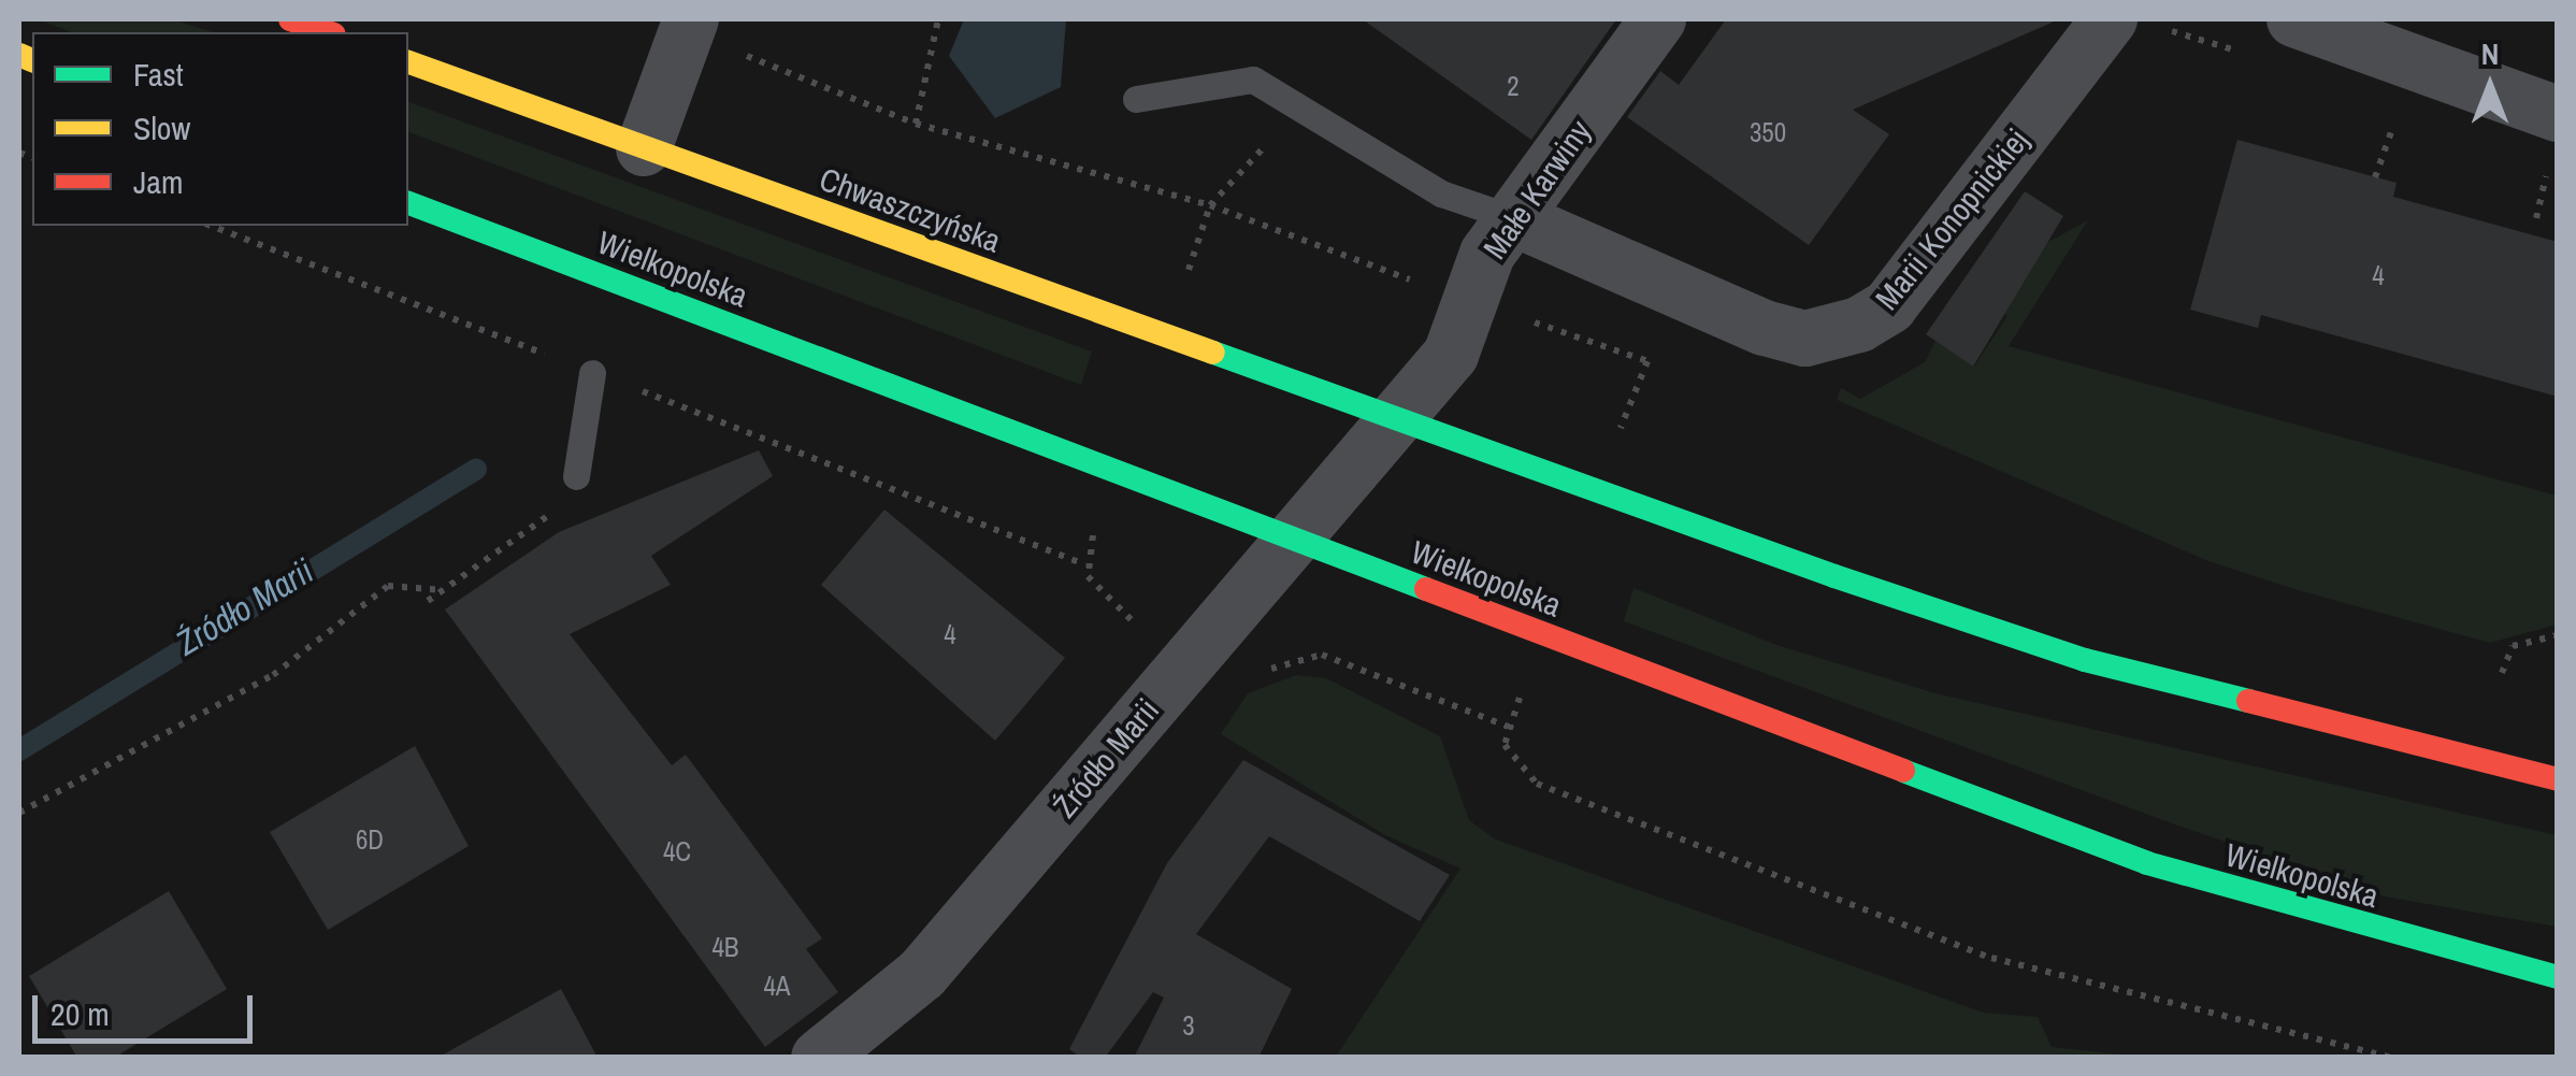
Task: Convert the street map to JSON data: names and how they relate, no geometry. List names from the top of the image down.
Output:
{
  "streets": {
    "main road": ["Chwaszczyńska", "Wielkopolska"],
    "street": ["Małe Karwiny", "Marii Konopnickiej", "Źródło Marii"]
  },
  "crossings": [
    ["Małe Karwiny", "Chwaszczyńska"],
    ["Małe Karwiny", "Marii Konopnickiej"],
    ["Małe Karwiny", "Źródło Marii"],
    ["Chwaszczyńska", "Źródło Marii"],
    ["Wielkopolska", "Źródło Marii"]
  ],
  "water": ["Źródło Marii"],
  "house_numbers": [
    "2",
    "350",
    "4",
    "4",
    "6D",
    "4C",
    "4B",
    "4A",
    "3"
  ],
  "legend": ["Fast", "Slow", "Jam"],
  "scale_bar": "20 m",
  "north": "top"
}
